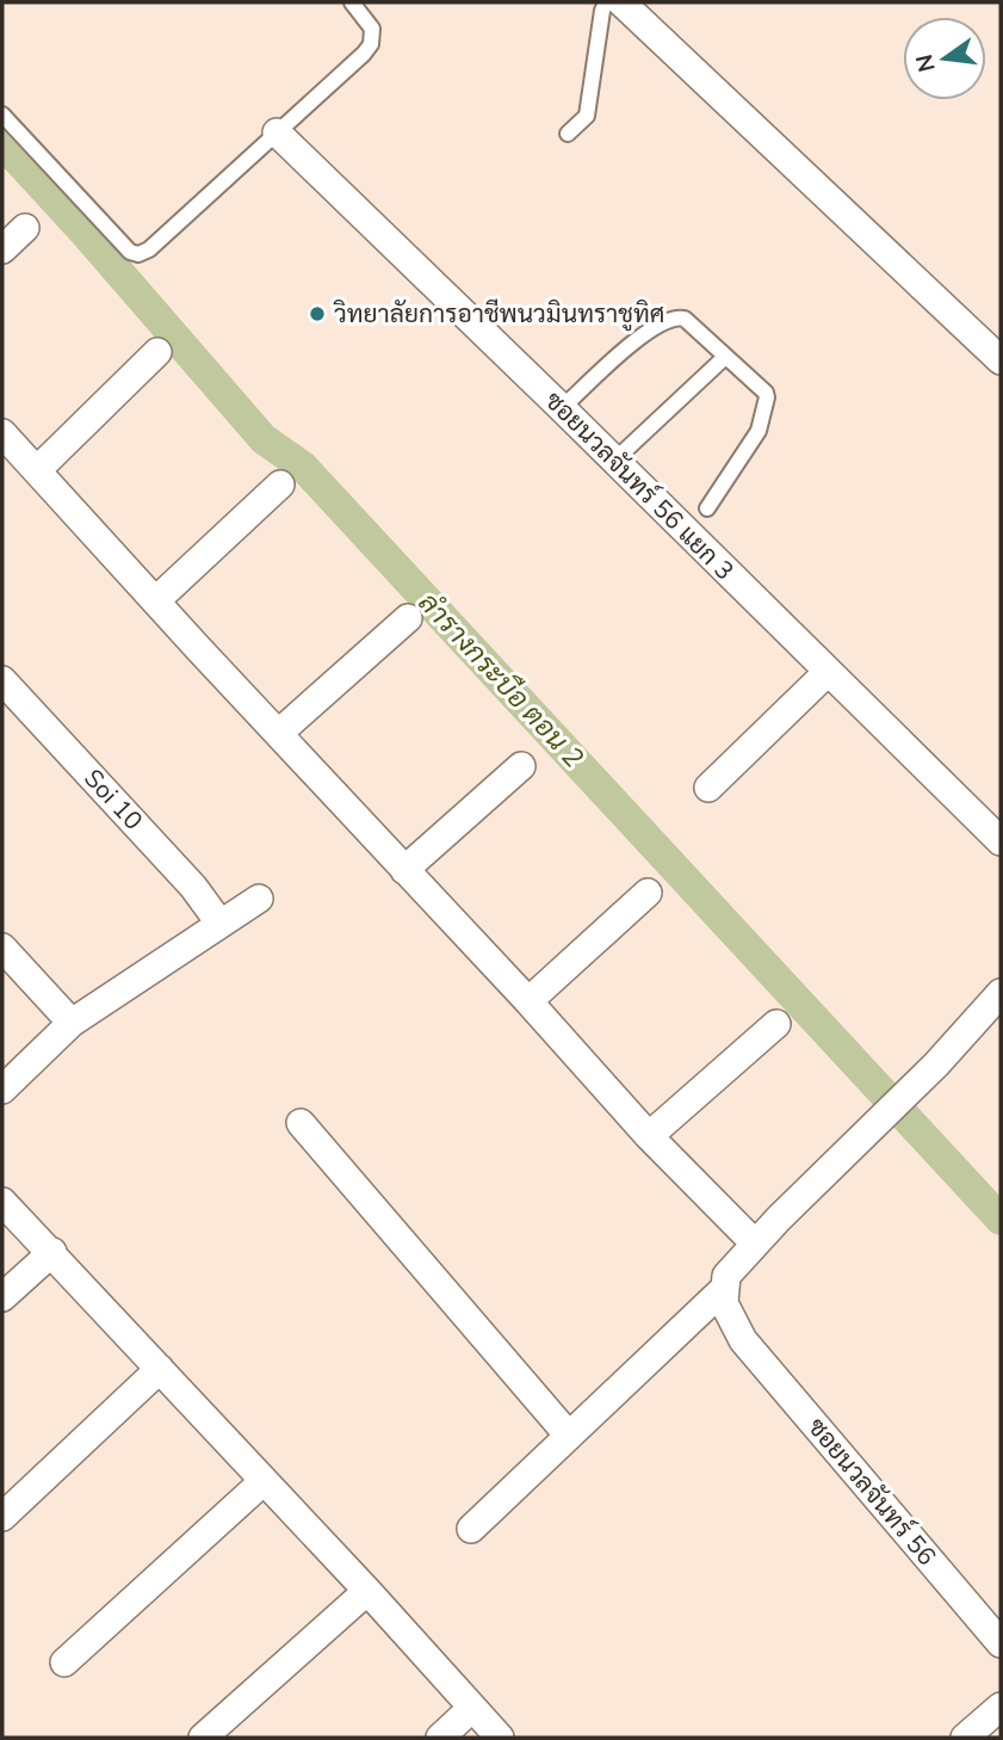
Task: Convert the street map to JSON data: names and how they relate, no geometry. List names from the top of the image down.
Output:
{
  "streets": {
    "street": ["ซอยนวลจันทร์ 56 แยก 3", "Soi 10", "ซอยนวลจันทร์ 56"]
  },
  "water": ["ลำรางกระบือ ตอน 2"],
  "places": ["วิทยาลัยการอาชีพนวมินทราชูทิศ"],
  "north": "left"
}
